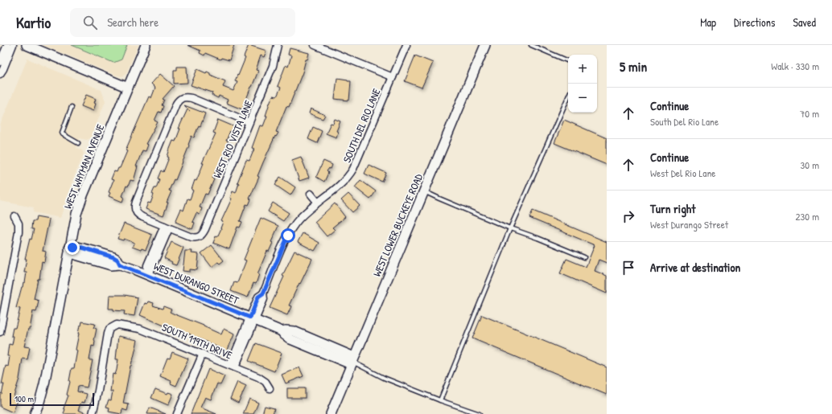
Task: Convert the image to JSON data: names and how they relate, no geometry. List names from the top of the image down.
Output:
{
  "streets": {
    "street": [
      "SOUTH DEL RIO LANE",
      "WEST RIO VISTA LANE",
      "WEST WHYMAN AVENUE",
      "WEST LOWER BUCKEYE ROAD",
      "WEST DURANGO STREET",
      "SOUTH 119TH DRIVE"
    ]
  },
  "crossings": [
    ["SOUTH DEL RIO LANE", "WEST DURANGO STREET"],
    ["SOUTH DEL RIO LANE", "SOUTH 119TH DRIVE"],
    ["WEST WHYMAN AVENUE", "WEST DURANGO STREET"],
    ["WEST LOWER BUCKEYE ROAD", "WEST DURANGO STREET"]
  ],
  "scale_bar": "100 m",
  "page": {
    "header": "Kartio",
    "search": "Search here",
    "nav": ["Map", "Directions", "Saved"],
    "heading": ["5 min", "Walk · 330 m"],
    "map_buttons": ["+", "−"],
    "list": [
      ["Continue", "South Del Rio Lane", "70 m"],
      ["Continue", "West Del Rio Lane", "30 m"],
      ["Turn right", "West Durango Street", "230 m"],
      "Arrive at destination"
    ],
    "scale": "100 m"
  }
}
